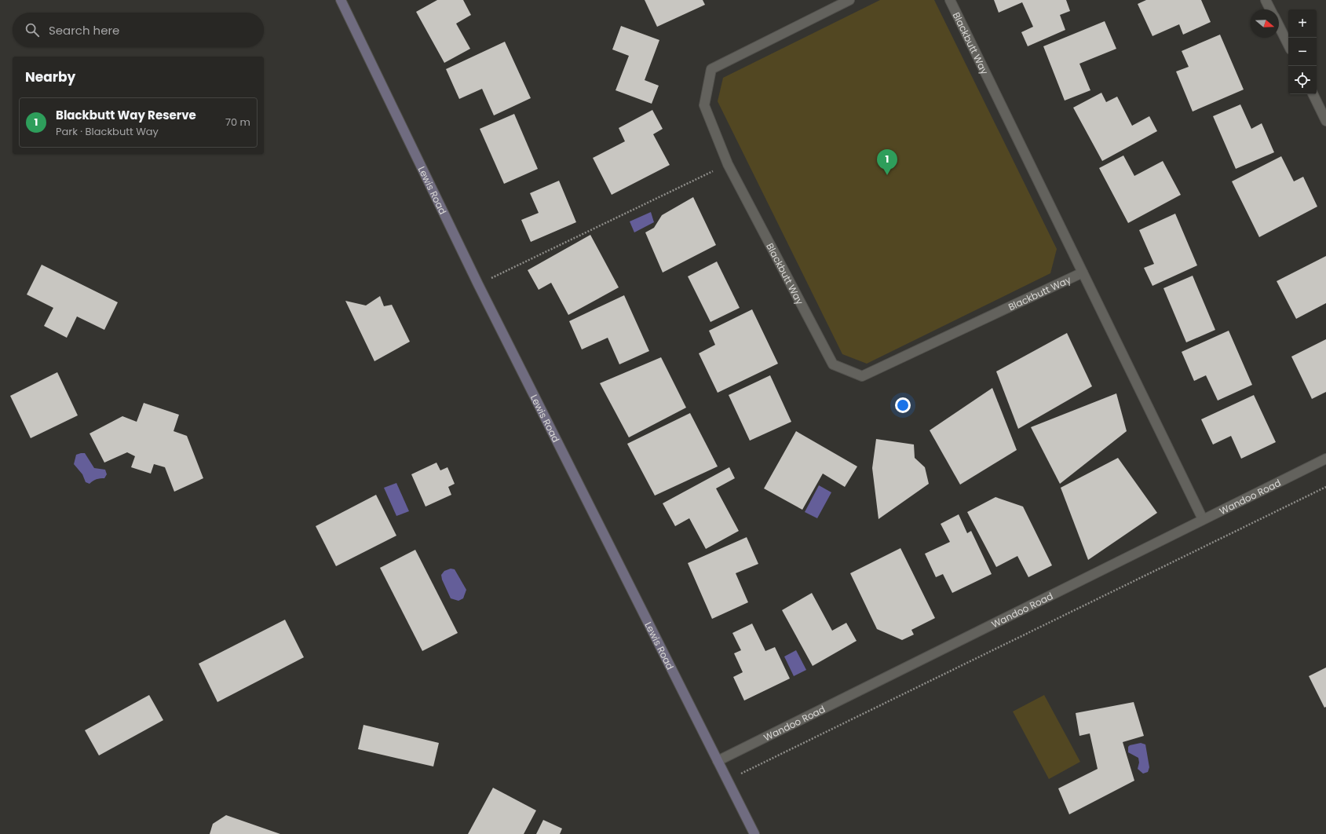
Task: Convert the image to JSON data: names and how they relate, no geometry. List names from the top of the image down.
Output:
{
  "streets": {
    "street": ["Blackbutt Way", "Lewis Road", "Wandoo Road"]
  },
  "crossings": [
    ["Blackbutt Way", "Wandoo Road"],
    ["Lewis Road", "Wandoo Road"]
  ],
  "north": "right",
  "page": {
    "map_buttons": ["+", "−"],
    "search": "Search here",
    "heading": "Nearby",
    "list": [
      {
        "mark": "1",
        "name": "Blackbutt Way Reserve",
        "note": "Park · Blackbutt Way",
        "value": "70 m"
      }
    ],
    "pins": "1"
  }
}
